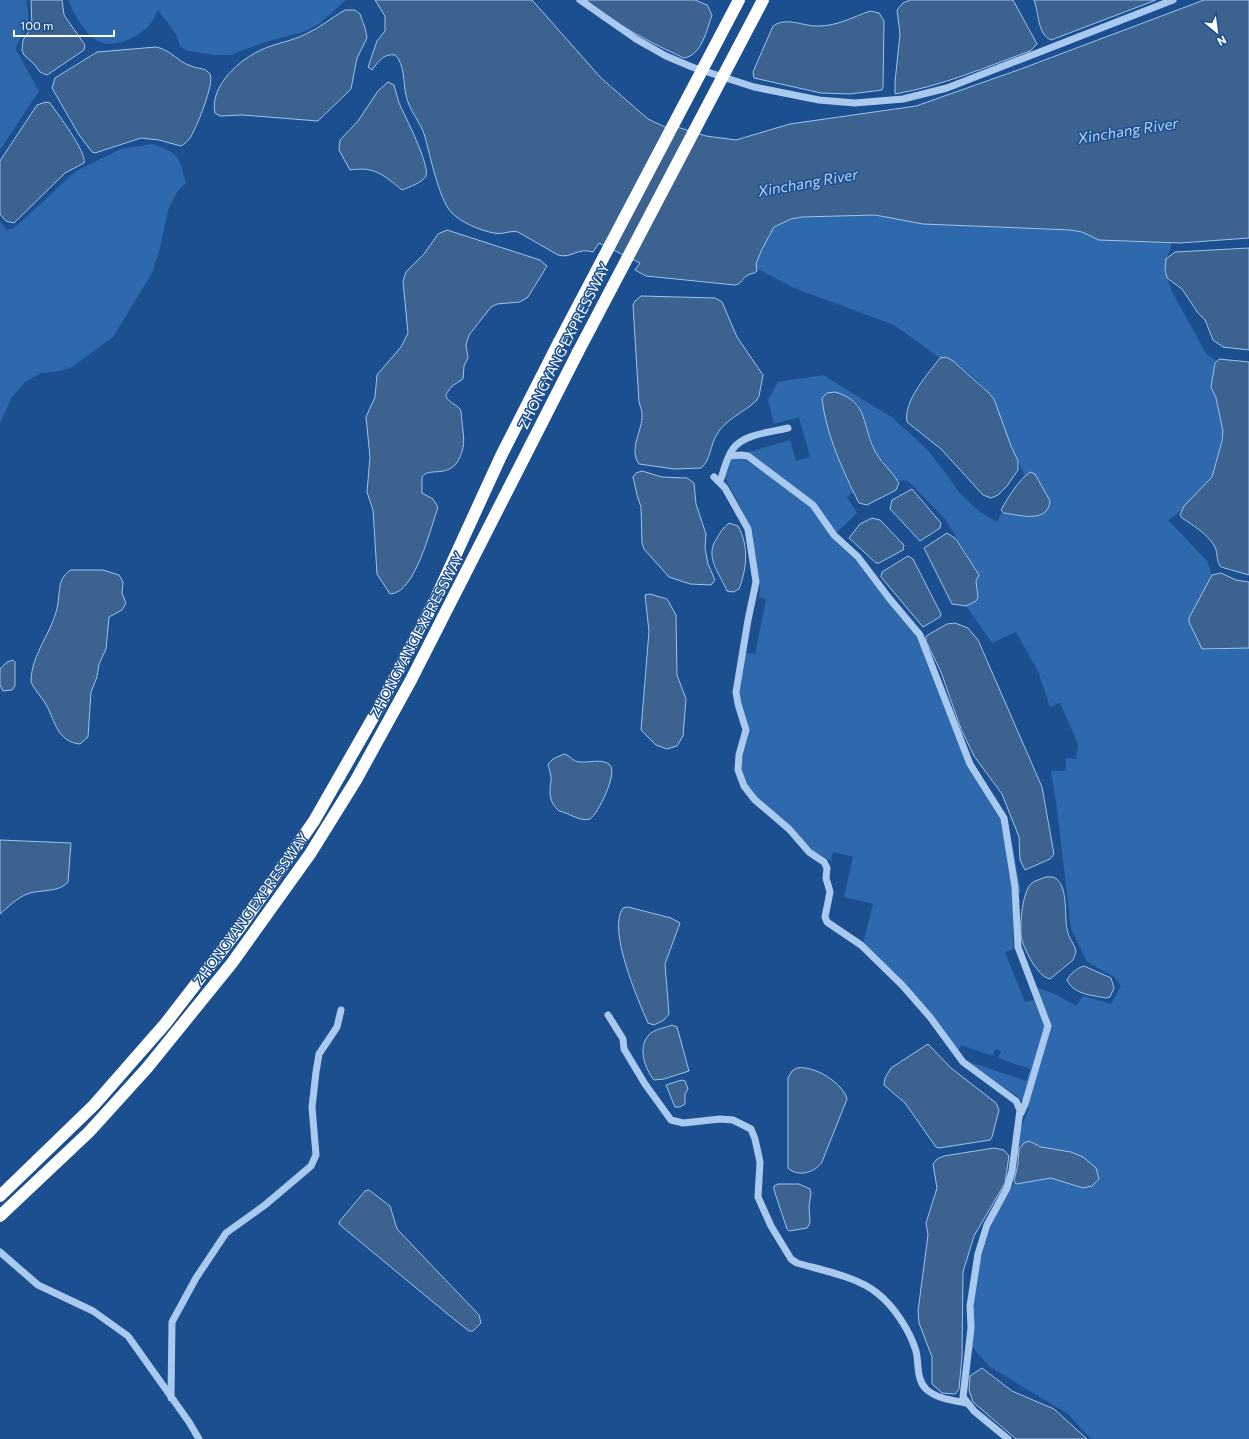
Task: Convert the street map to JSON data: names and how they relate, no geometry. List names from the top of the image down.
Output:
{
  "streets": {
    "highway": ["ZHONGYANG EXPRESSWAY"]
  },
  "water": ["Xinchang River"],
  "scale_bar": "100 m",
  "north": "bottom right"
}
